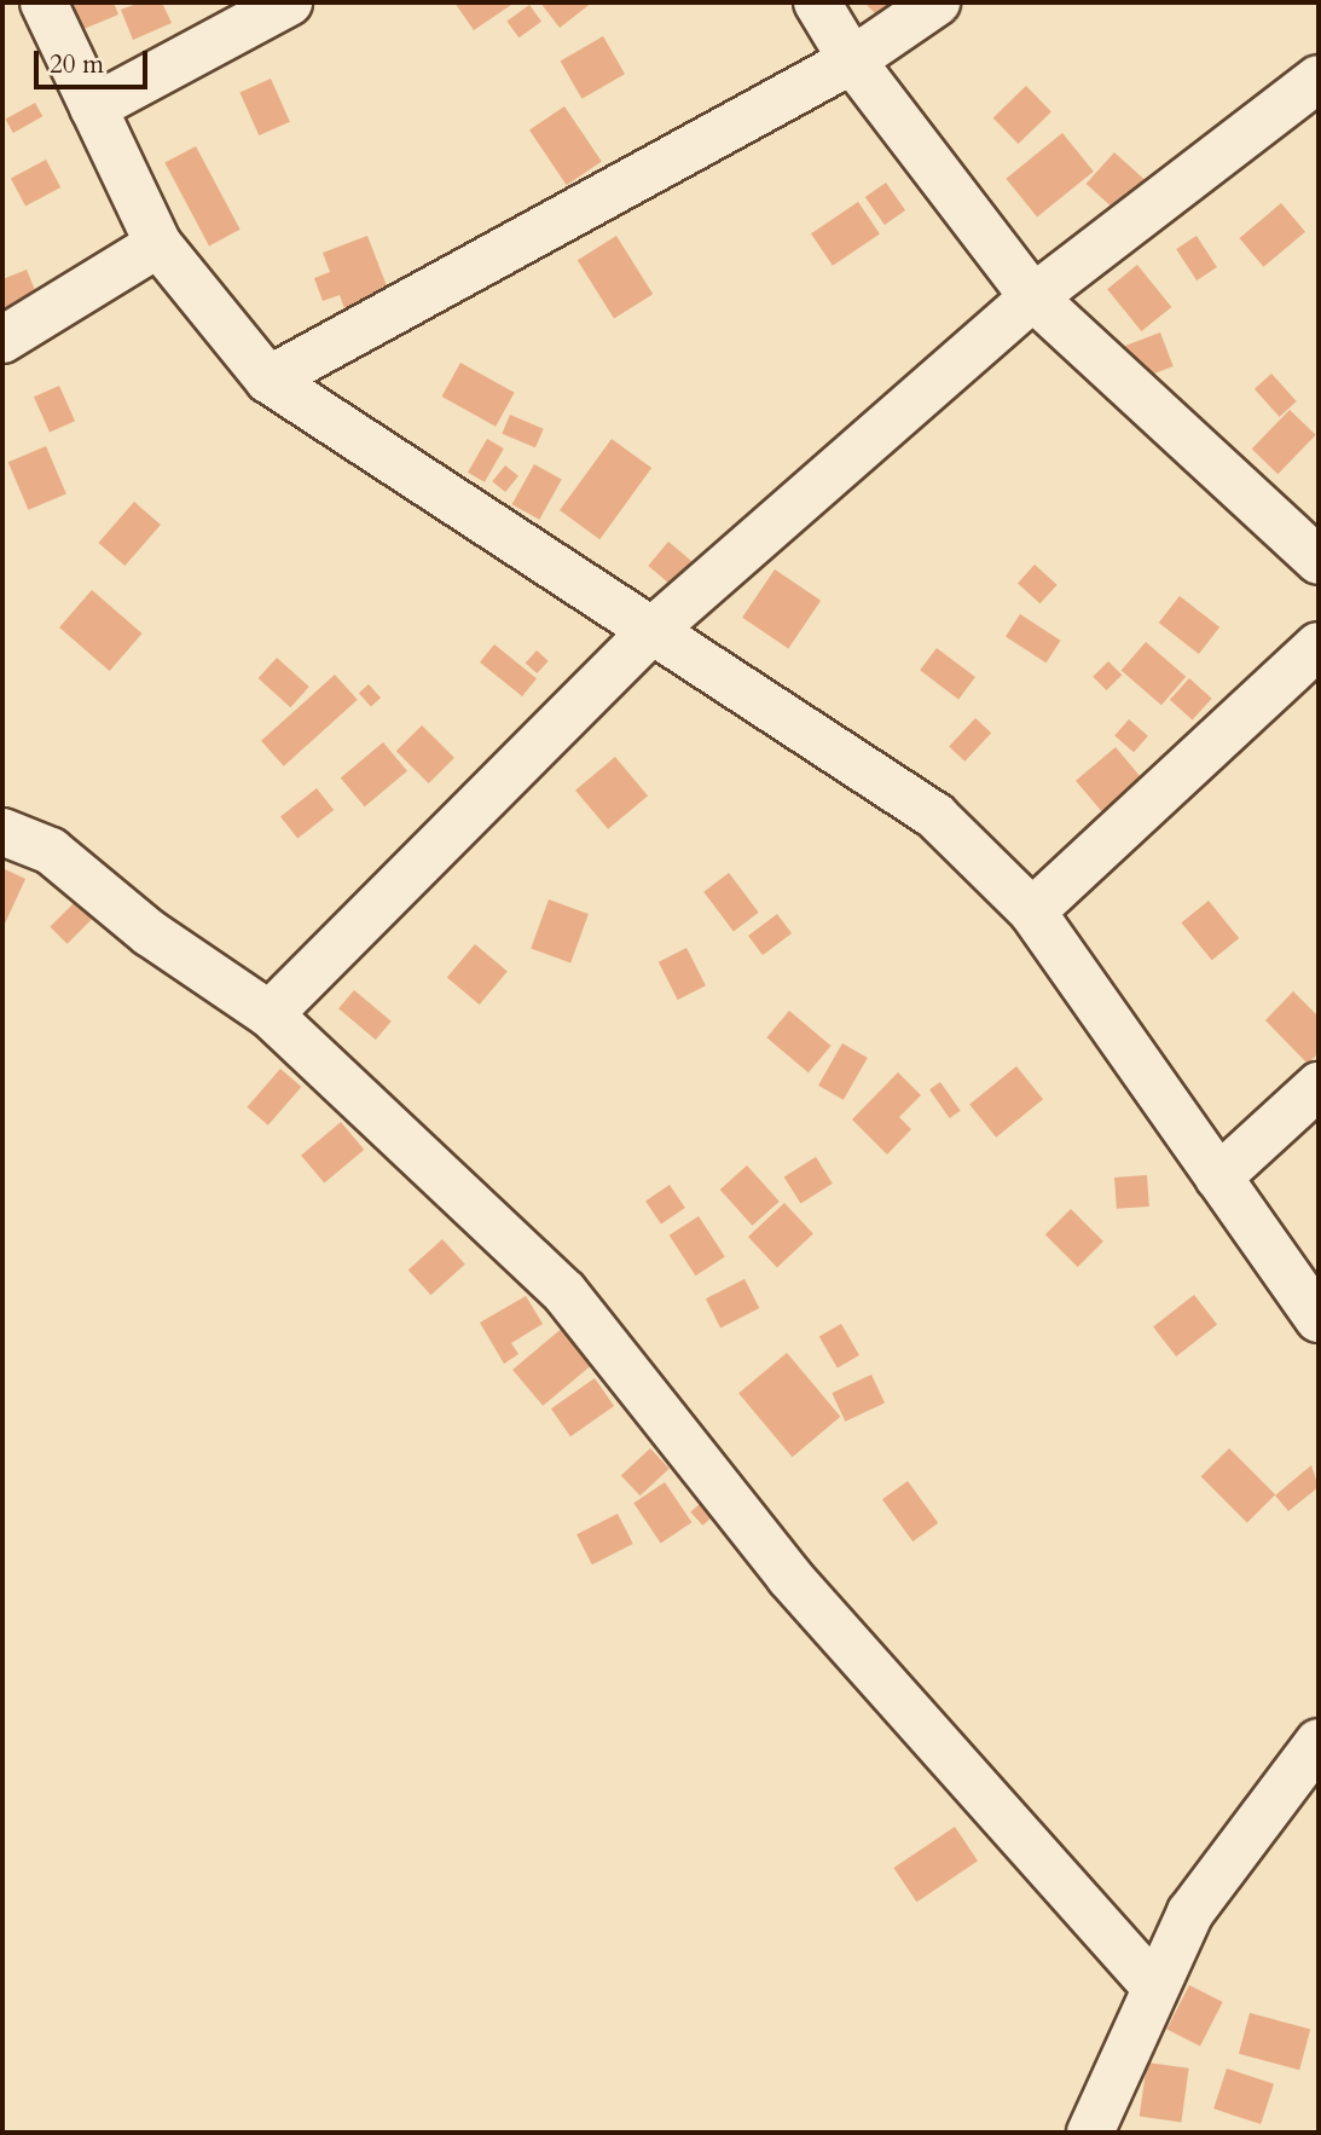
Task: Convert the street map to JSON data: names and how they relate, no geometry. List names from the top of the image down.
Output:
{
  "scale_bar": "20 m"
}
